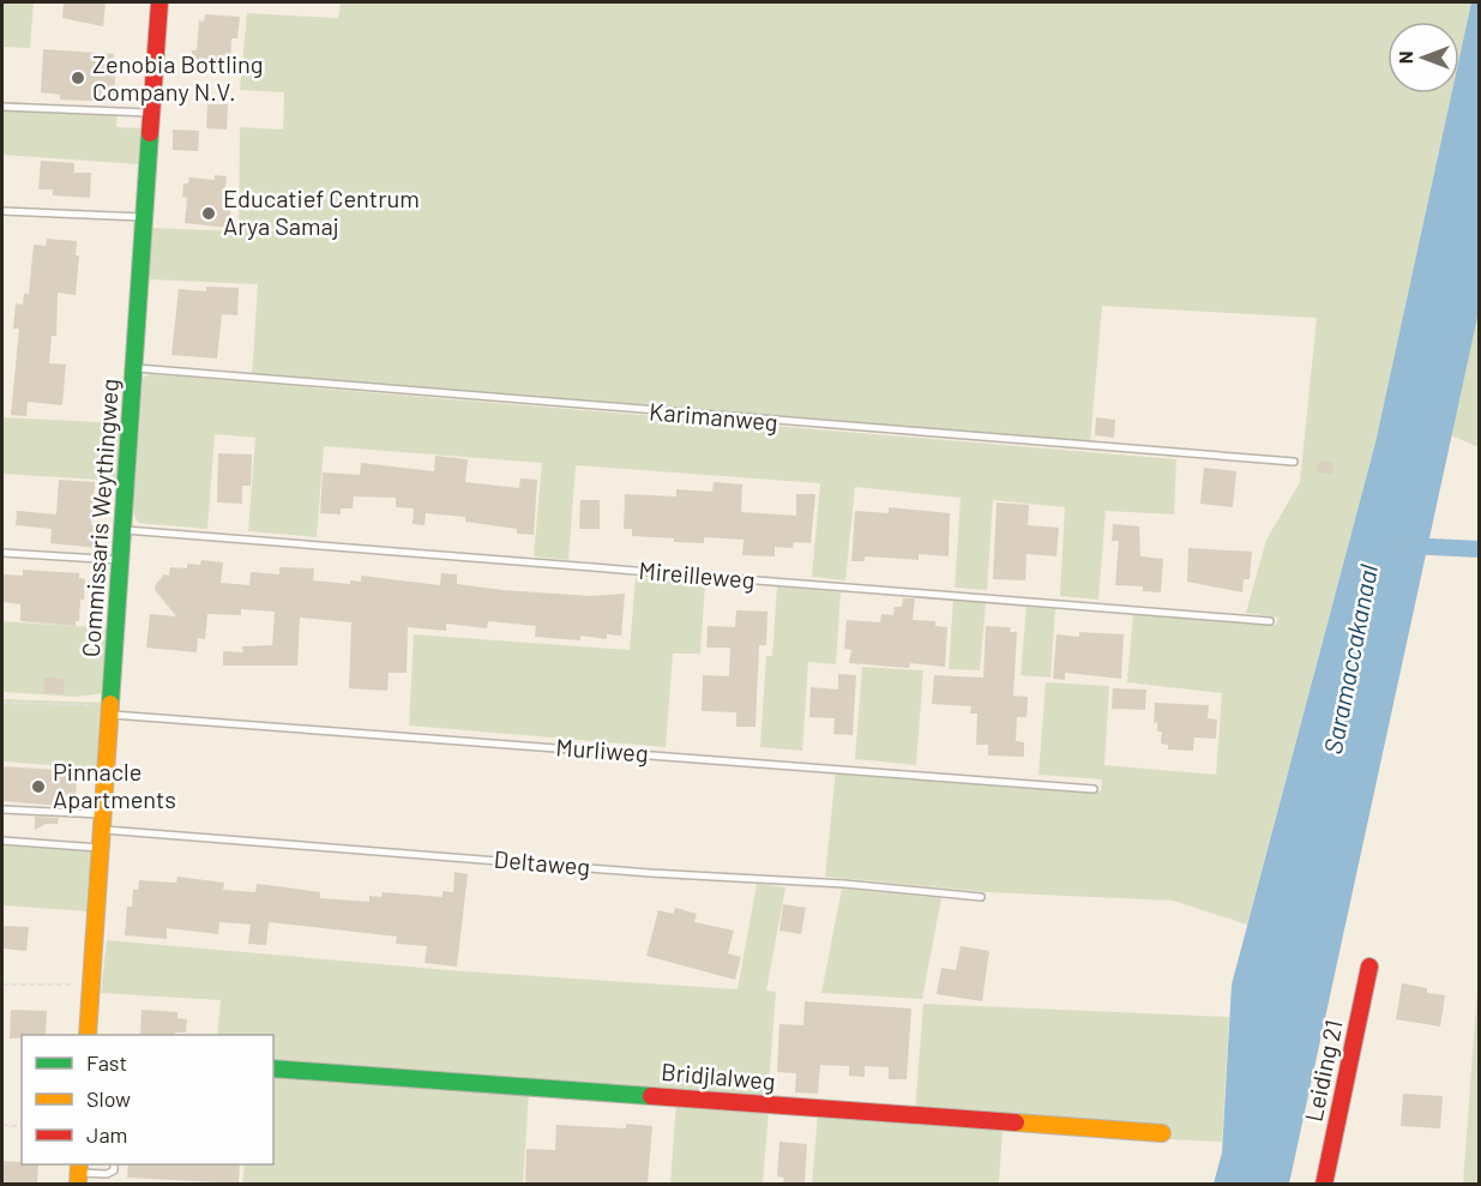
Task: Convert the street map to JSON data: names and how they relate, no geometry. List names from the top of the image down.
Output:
{
  "streets": {
    "street": ["Commissaris Weythingweg", "Leiding 21", "Bridjlalweg"],
    "lane": [
      "Karimanweg",
      "Mireilleweg",
      "Murliweg",
      "Deltaweg"
    ]
  },
  "crossings": [
    ["Karimanweg", "Commissaris Weythingweg"],
    ["Commissaris Weythingweg", "Mireilleweg"],
    ["Commissaris Weythingweg", "Murliweg"],
    ["Commissaris Weythingweg", "Deltaweg"]
  ],
  "water": ["Saramaccakanaal"],
  "places": ["Zenobia Bottling Company N.V.", "Educatief Centrum Arya Samaj", "Pinnacle Apartments"],
  "legend": ["Fast", "Slow", "Jam"],
  "north": "left"
}
